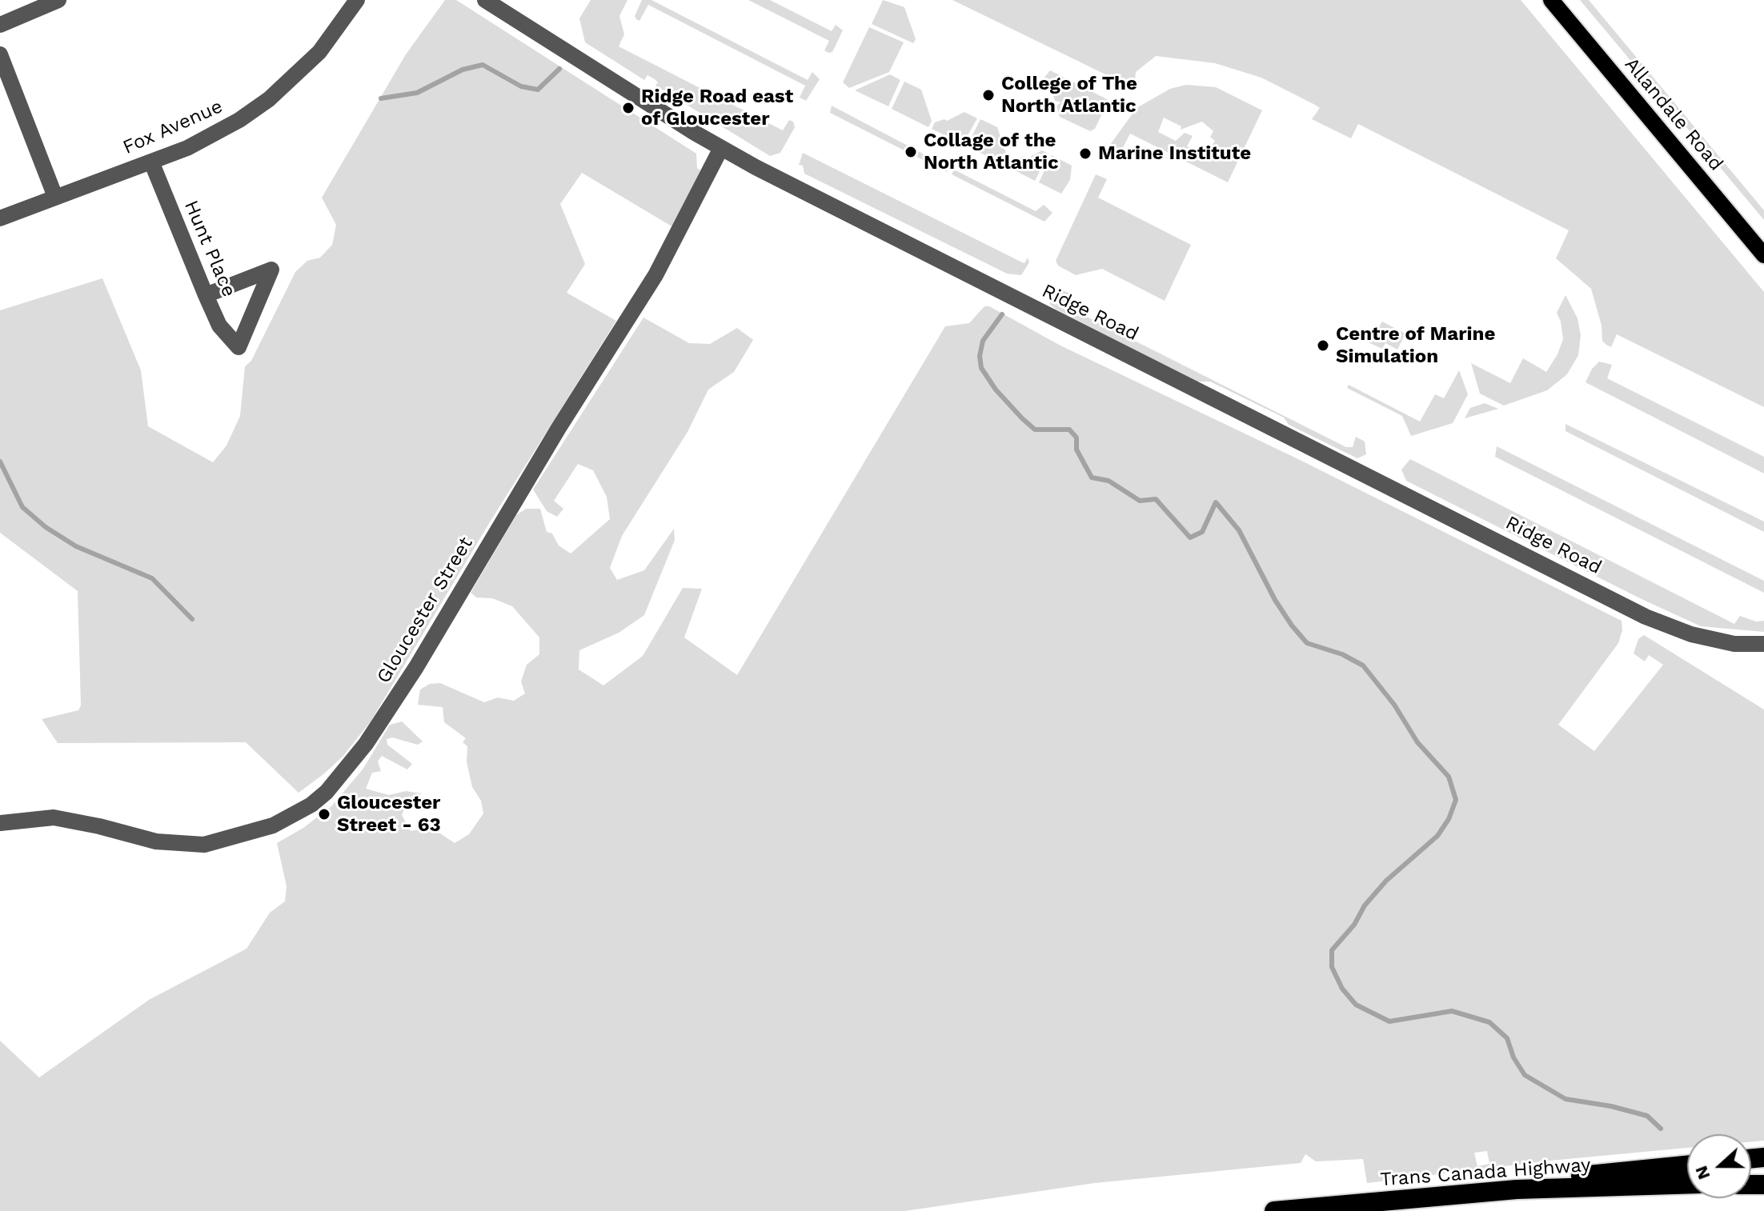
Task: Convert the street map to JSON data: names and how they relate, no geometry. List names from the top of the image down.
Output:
{
  "streets": {
    "highway": ["Trans Canada Highway"],
    "main road": ["Allandale Road"],
    "street": [
      "Fox Avenue",
      "Hunt Place",
      "Ridge Road",
      "Gloucester Street"
    ]
  },
  "crossings": [
    ["Fox Avenue", "Hunt Place"],
    ["Ridge Road", "Gloucester Street"]
  ],
  "places": [
    "College of The North Atlantic",
    "Ridge Road east of Gloucester",
    "Collage of the North Atlantic",
    "Marine Institute",
    "Centre of Marine Simulation",
    "Gloucester Street - 63"
  ],
  "north": "left"
}
